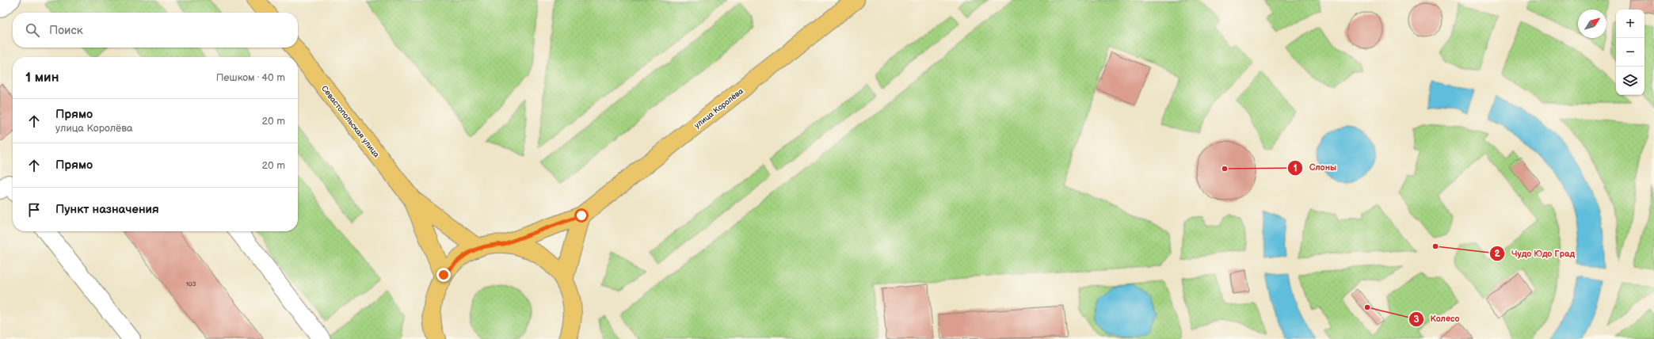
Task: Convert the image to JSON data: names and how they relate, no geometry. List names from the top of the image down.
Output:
{
  "streets": {
    "main road": ["улица Королёва", "Севастопольская улица"]
  },
  "places": ["Слоны", "Чудо Юдо Град", "Колесо"],
  "house_numbers": ["103"],
  "north": "top right",
  "page": {
    "map_buttons": ["+", "−"],
    "search": "Поиск",
    "heading": ["1 мин", "Пешком · 40 m"],
    "list": [
      ["Прямо", "улица Королёва", "20 m"],
      ["Прямо", "20 m"],
      "Пункт назначения"
    ]
  }
}
